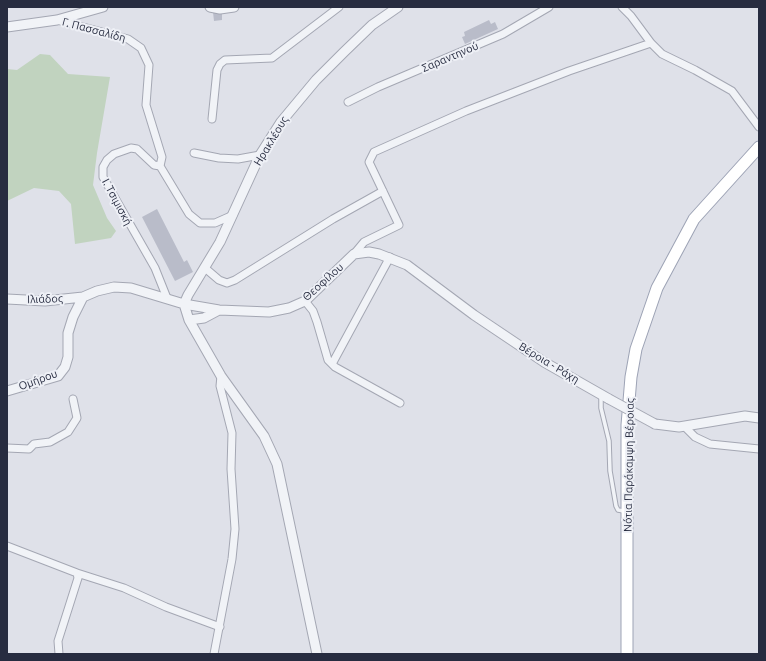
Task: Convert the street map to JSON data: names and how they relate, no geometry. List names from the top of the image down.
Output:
{
  "streets": {
    "main road": ["Νότια Παράκαμψη Βέροιας"],
    "street": [
      "Γ. Πασσαλίδη",
      "Σαραντηνού",
      "Ηρακλέους",
      "Ι. Τσιμισκή",
      "Θεοφίλου",
      "Ιλιάδος",
      "Βέροια - Ράχη",
      "Ομήρου"
    ]
  },
  "crossings": [
    ["Γ. Πασσαλίδη", "Ηρακλέους"],
    ["Γ. Πασσαλίδη", "Ι. Τσιμισκή"],
    ["Ηρακλέους", "Θεοφίλου"],
    ["Ι. Τσιμισκή", "Θεοφίλου"],
    ["Ι. Τσιμισκή", "Ιλιάδος"],
    ["Θεοφίλου", "Ιλιάδος"],
    ["Θεοφίλου", "Βέροια - Ράχη"],
    ["Ιλιάδος", "Ομήρου"]
  ]
}
